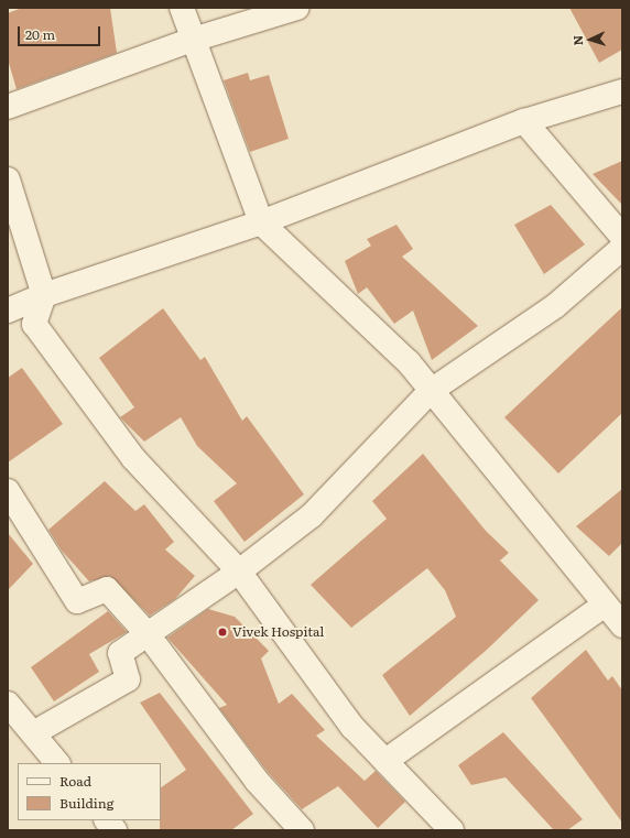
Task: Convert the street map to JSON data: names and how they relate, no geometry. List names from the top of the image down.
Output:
{
  "places": ["Vivek Hospital"],
  "legend": ["Road", "Building"],
  "scale_bar": "20 m",
  "north": "left"
}
